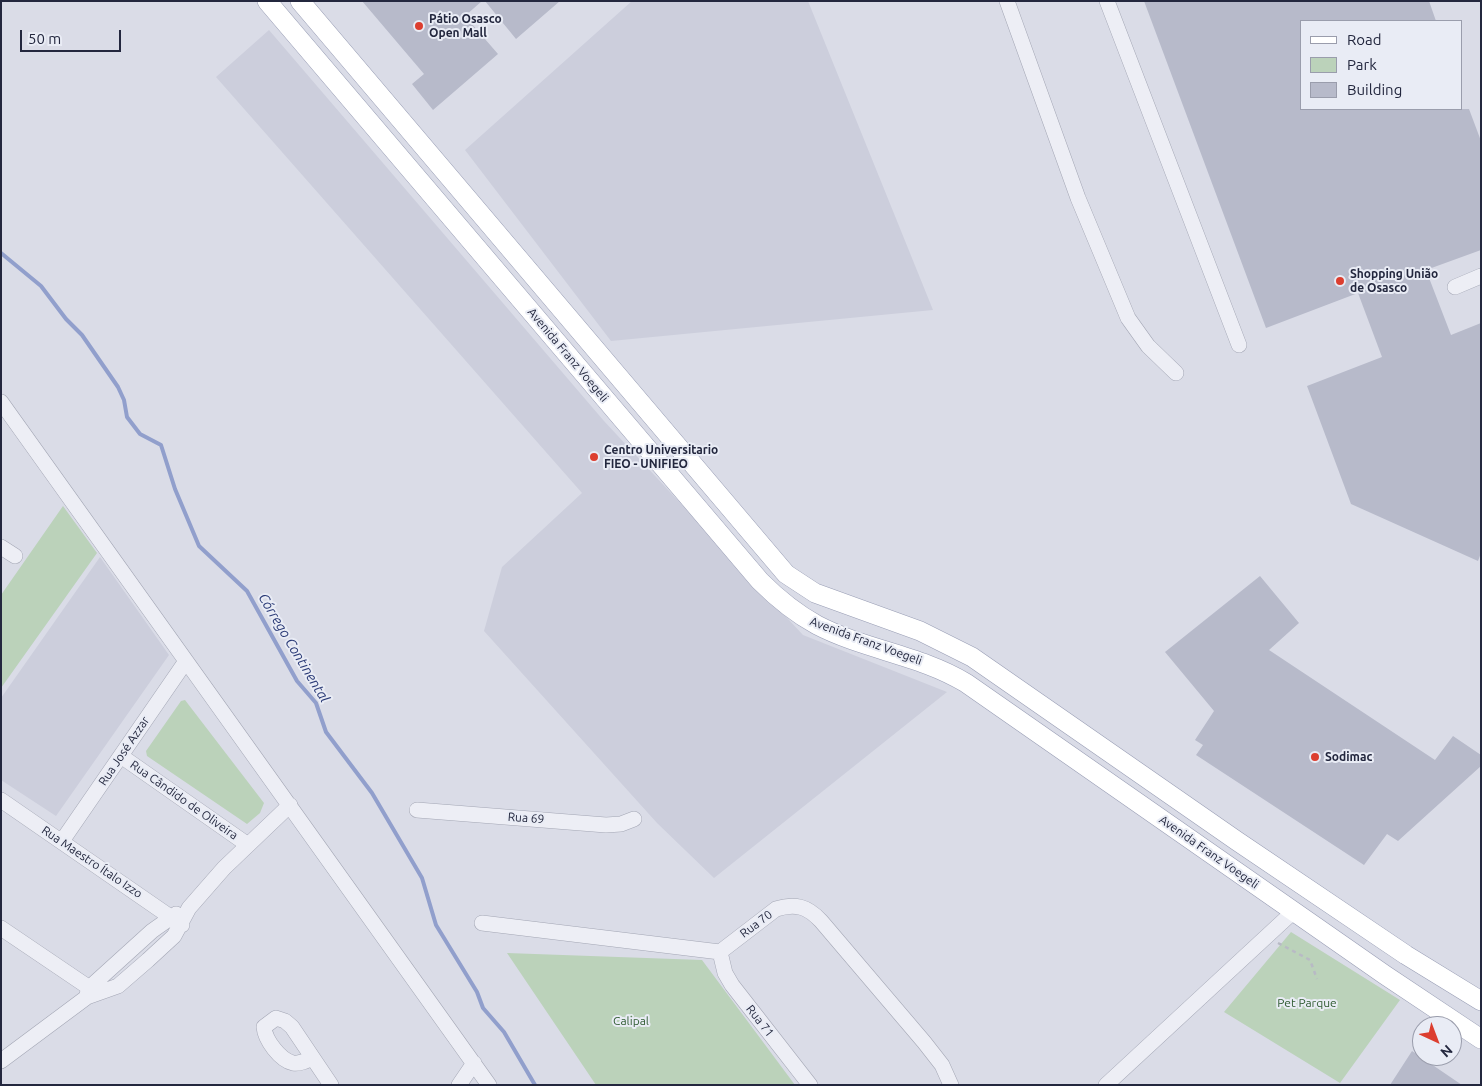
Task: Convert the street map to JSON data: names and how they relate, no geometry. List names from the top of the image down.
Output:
{
  "streets": {
    "main road": ["Avenida Franz Voegeli"],
    "street": [
      "Rua José Azzar",
      "Rua Cândido de Oliveira",
      "Rua 69",
      "Rua Maestro Ítalo Izzo",
      "Rua 70",
      "Rua 71"
    ]
  },
  "crossings": [
    ["Rua José Azzar", "Rua Cândido de Oliveira"],
    ["Rua José Azzar", "Rua Maestro Ítalo Izzo"],
    ["Rua 70", "Rua 71"]
  ],
  "water": ["Córrego Continental"],
  "parks": ["Pet Parque", "Calipal"],
  "places": [
    "Pátio Osasco Open Mall",
    "Shopping União de Osasco",
    "Centro Universitario FIEO - UNIFIEO",
    "Sodimac"
  ],
  "legend": ["Road", "Park", "Building"],
  "scale_bar": "50 m",
  "north": "bottom right"
}
